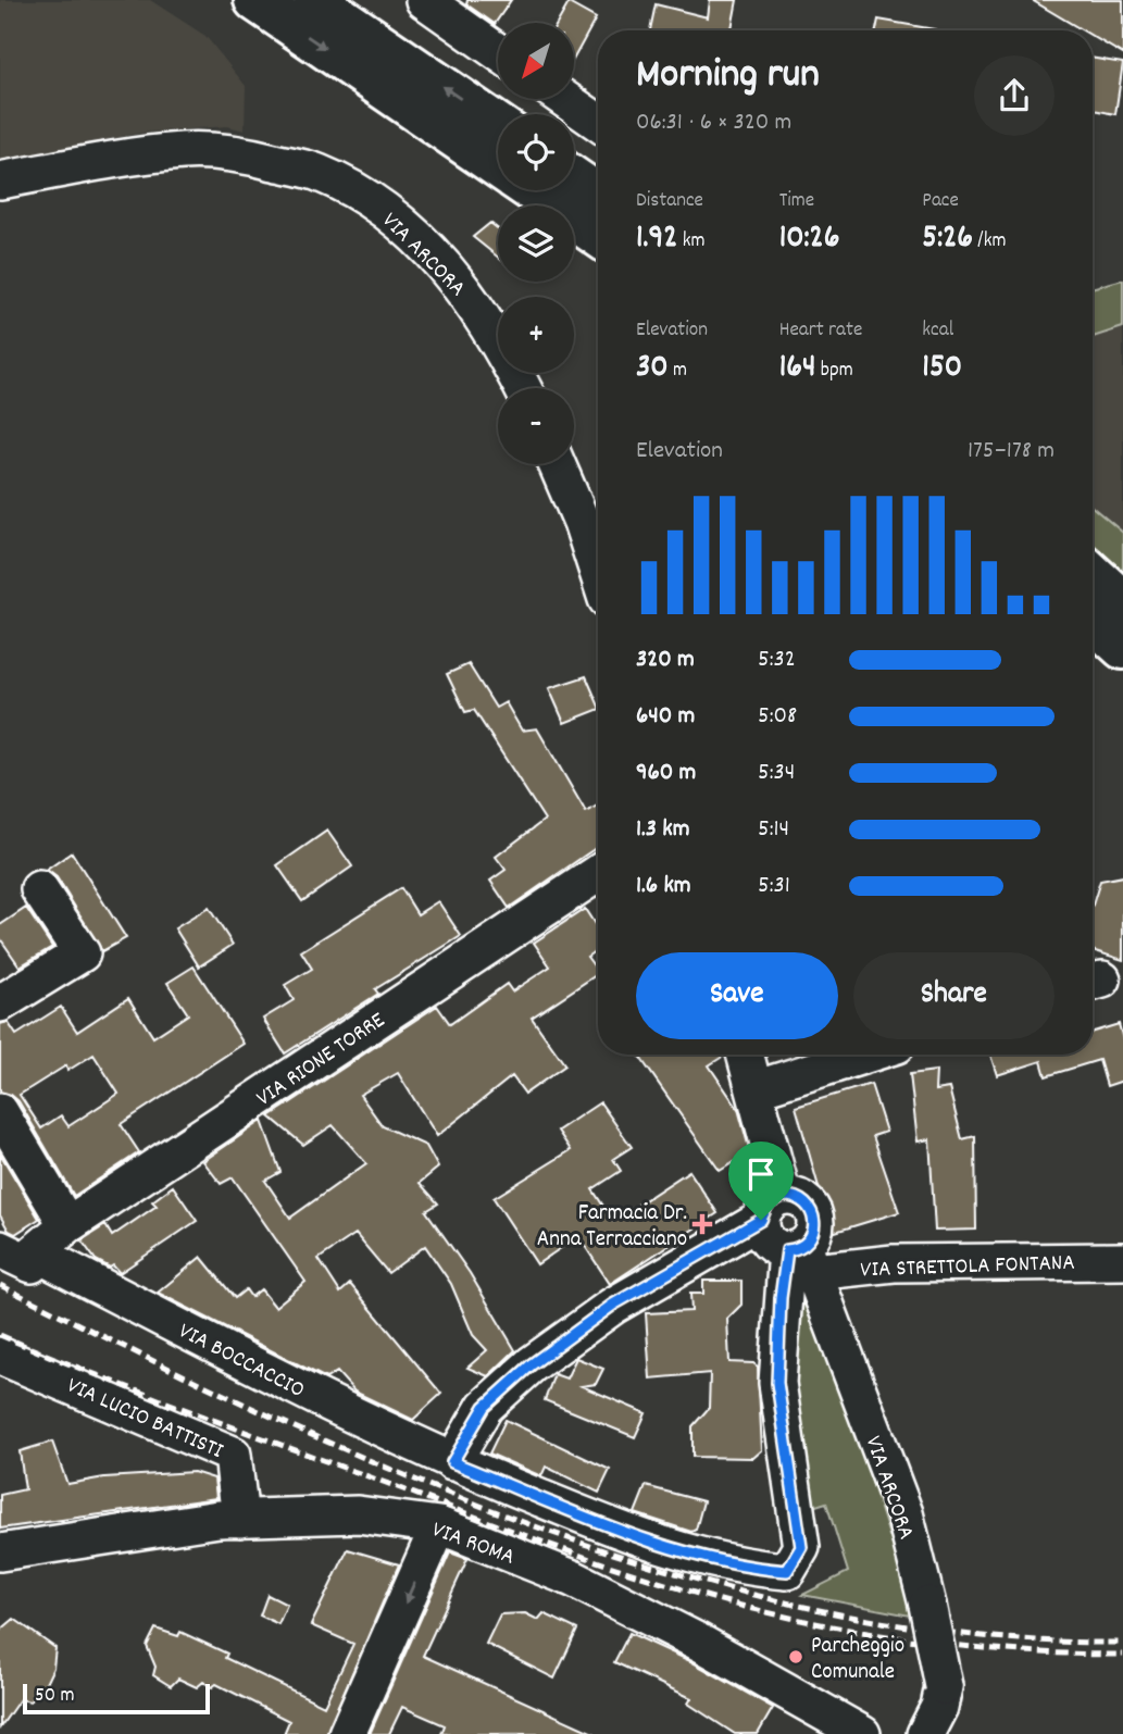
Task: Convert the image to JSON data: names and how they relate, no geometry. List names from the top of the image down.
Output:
{
  "streets": {
    "street": [
      "VIA ARCORA",
      "VIA RIONE TORRE",
      "VIA STRETTOLA FONTANA",
      "VIA BOCCACCIO",
      "VIA LUCIO BATTISTI",
      "VIA ROMA"
    ]
  },
  "crossings": [
    ["VIA ARCORA", "VIA STRETTOLA FONTANA"],
    ["VIA ARCORA", "VIA BOCCACCIO"],
    ["VIA RIONE TORRE", "VIA BOCCACCIO"],
    ["VIA STRETTOLA FONTANA", "VIA BOCCACCIO"],
    ["VIA LUCIO BATTISTI", "VIA ROMA"]
  ],
  "places": {
    "health": ["Farmacia Dr. Anna Terracciano"],
    "other": ["Parcheggio Comunale"]
  },
  "scale_bar": "50 m",
  "north": "bottom left",
  "page": {
    "map_buttons": ["+", "−"],
    "heading": ["Morning run", "06:31 · 6 × 320 m"],
    "stats": [
      ["Distance", "1.92 km"],
      ["Time", "10:26"],
      ["Pace", "5:26 /km"],
      ["Elevation", "30 m"],
      ["Heart rate", "164 bpm"],
      ["kcal", "150"]
    ],
    "chart": ["Elevation", "175–178 m"],
    "list": [
      {
        "name": "320 m",
        "note": "5:32"
      },
      {
        "name": "640 m",
        "note": "5:08"
      },
      {
        "name": "960 m",
        "note": "5:34"
      },
      {
        "name": "1.3 km",
        "note": "5:14"
      },
      {
        "name": "1.6 km",
        "note": "5:31"
      }
    ],
    "buttons": ["Save", "Share"],
    "scale": "50 m"
  }
}
